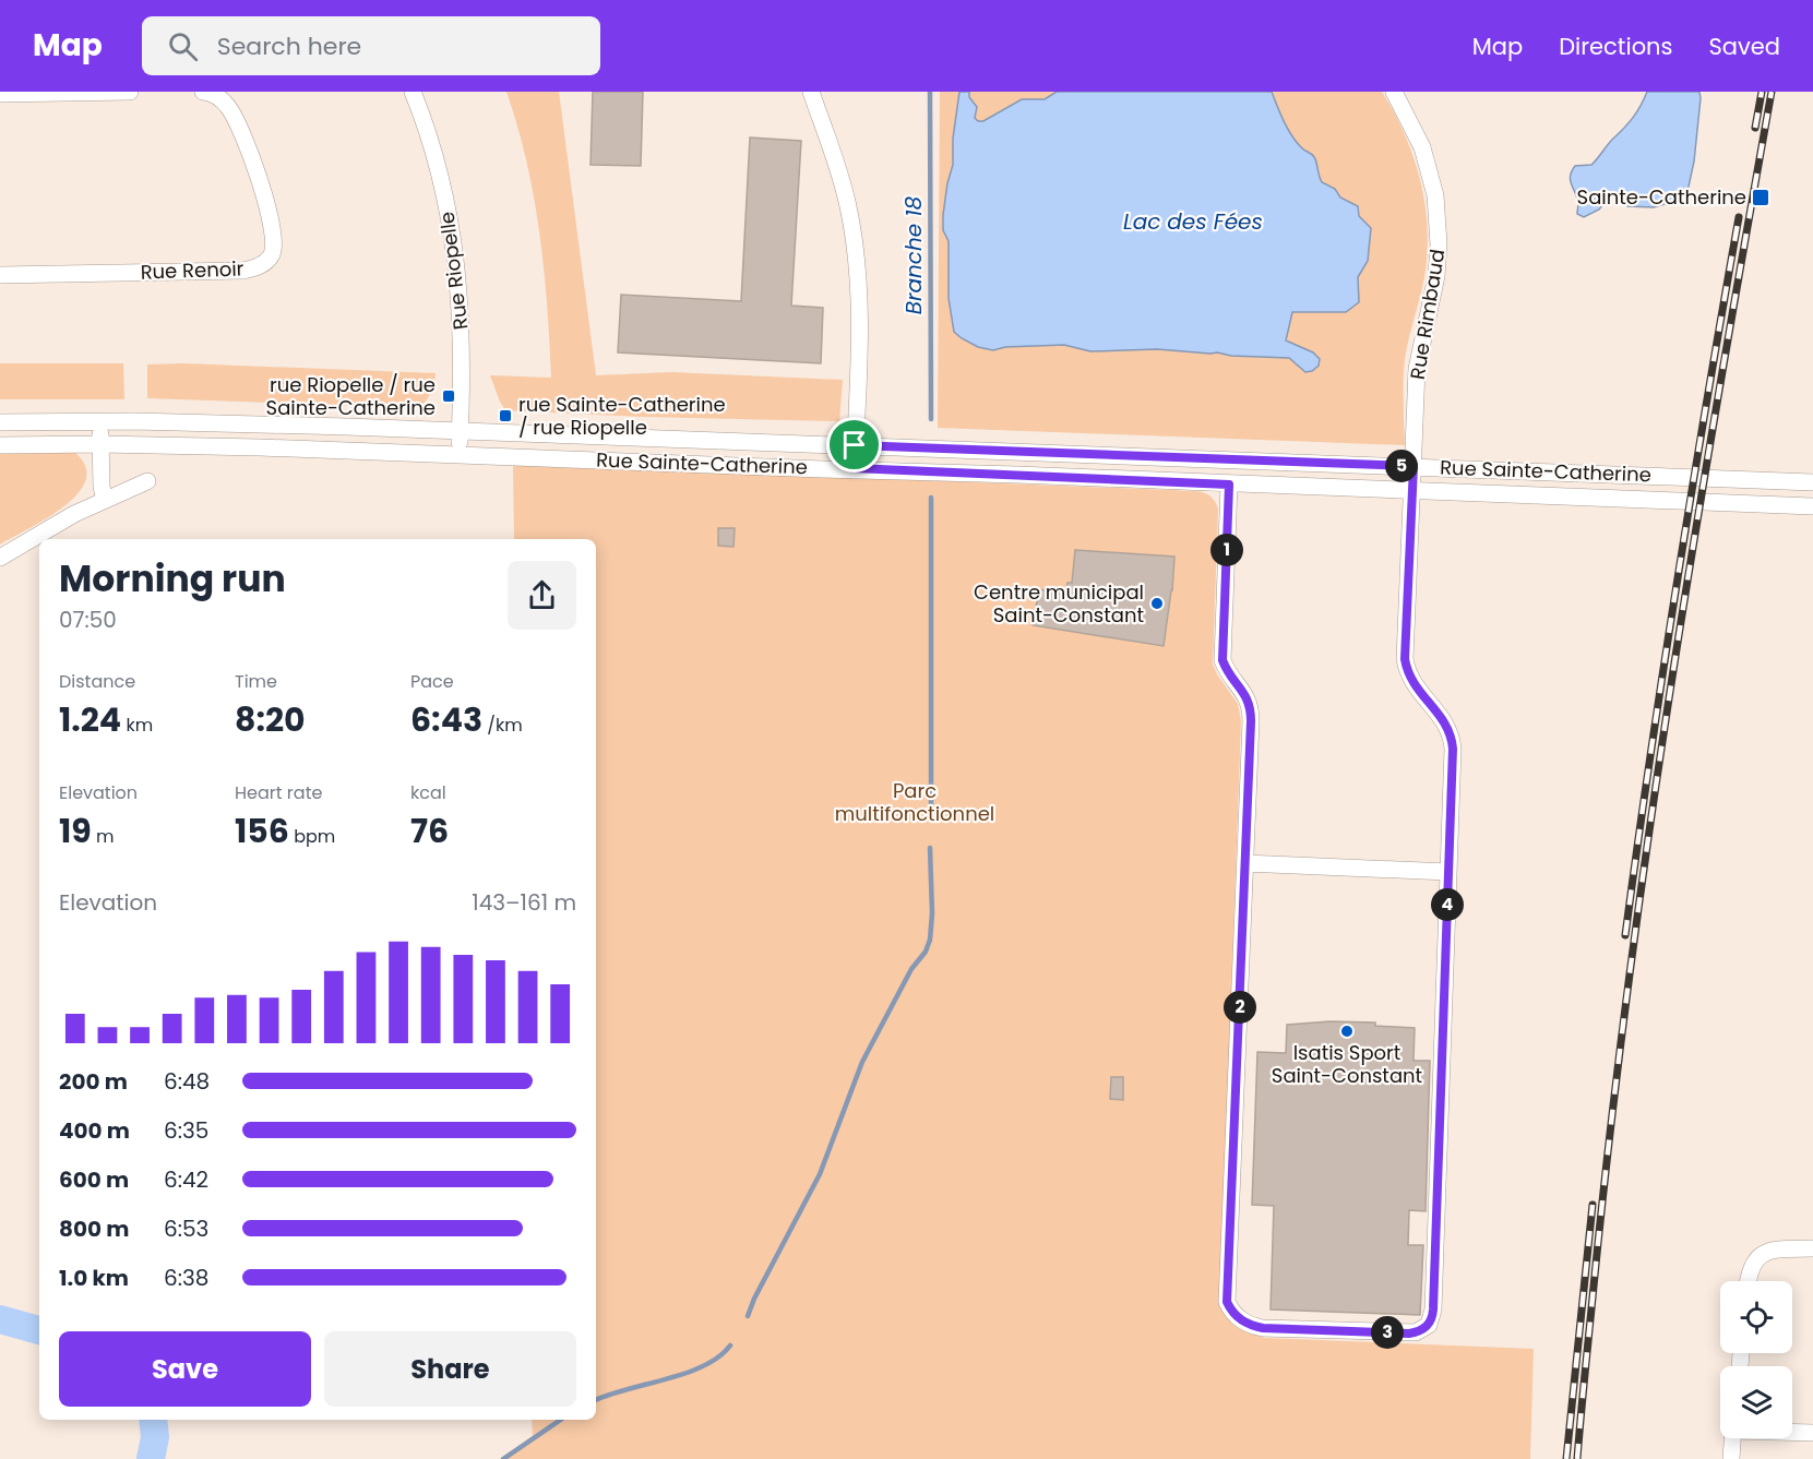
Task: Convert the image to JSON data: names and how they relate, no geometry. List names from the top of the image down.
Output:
{
  "streets": {
    "street": [
      "Rue Renoir",
      "Rue Riopelle",
      "Rue Rimbaud",
      "Rue Sainte-Catherine"
    ]
  },
  "crossings": [
    ["Rue Riopelle", "Rue Sainte-Catherine"],
    ["Rue Rimbaud", "Rue Sainte-Catherine"]
  ],
  "water": ["Lac des Fées", "Branche 18"],
  "parks": ["Parc multifonctionnel"],
  "places": {
    "transit": ["Sainte-Catherine", "rue Riopelle / rue Sainte-Catherine", "rue Sainte-Catherine / rue Riopelle"],
    "other": ["Centre municipal Saint-Constant", "Isatis Sport Saint-Constant"]
  },
  "page": {
    "header": "Map",
    "search": "Search here",
    "nav": ["Map", "Directions", "Saved"],
    "pins": [
      "5",
      "1",
      "4",
      "2",
      "3"
    ],
    "heading": ["Morning run", "07:50"],
    "stats": [
      ["Distance", "1.24 km"],
      ["Time", "8:20"],
      ["Pace", "6:43 /km"],
      ["Elevation", "19 m"],
      ["Heart rate", "156 bpm"],
      ["kcal", "76"]
    ],
    "chart": ["Elevation", "143–161 m"],
    "list": [
      {
        "name": "200 m",
        "note": "6:48"
      },
      {
        "name": "400 m",
        "note": "6:35"
      },
      {
        "name": "600 m",
        "note": "6:42"
      },
      {
        "name": "800 m",
        "note": "6:53"
      },
      {
        "name": "1.0 km",
        "note": "6:38"
      }
    ],
    "buttons": ["Save", "Share"]
  }
}
